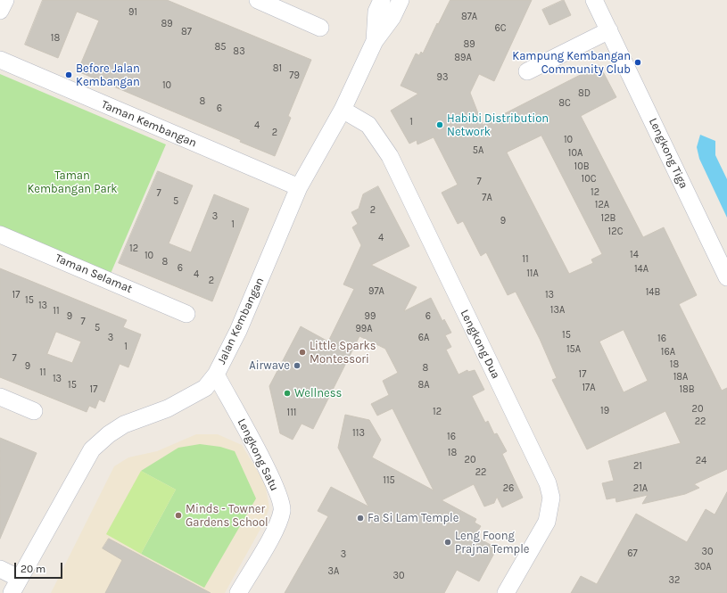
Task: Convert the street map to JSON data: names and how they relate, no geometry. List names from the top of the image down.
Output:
{
  "streets": {
    "street": [
      "Taman Kembangan",
      "Lengkong Tiga",
      "Taman Selamat",
      "Jalan Kembangan",
      "Lengkong Dua",
      "Lengkong Satu"
    ]
  },
  "crossings": [
    ["Taman Kembangan", "Jalan Kembangan"],
    ["Jalan Kembangan", "Lengkong Dua"],
    ["Jalan Kembangan", "Lengkong Satu"]
  ],
  "parks": ["Taman Kembangan Park"],
  "places": [
    "Kampung Kembangan Community Club",
    "Before Jalan Kembangan",
    "Habibi Distribution Network",
    "Little Sparks Montessori",
    "Airwave",
    "Wellness",
    "Minds - Towner Gardens School",
    "Fa Si Lam Temple",
    "Leng Foong Prajna Temple"
  ],
  "house_numbers": [
    "91",
    "87A",
    "89",
    "6C",
    "87",
    "18",
    "89",
    "85",
    "83",
    "89A",
    "81",
    "79",
    "93",
    "10",
    "8D",
    "8",
    "8C",
    "6",
    "1",
    "4",
    "2",
    "10",
    "5A",
    "10A",
    "10B",
    "10C",
    "7",
    "12",
    "7",
    "7A",
    "5",
    "12A",
    "2",
    "3",
    "12B",
    "9",
    "1",
    "12C",
    "4",
    "12",
    "14",
    "10",
    "11",
    "8",
    "6",
    "14A",
    "11A",
    "4",
    "2",
    "97A",
    "14B",
    "17",
    "13",
    "15",
    "13",
    "13A",
    "11",
    "9",
    "99",
    "6",
    "7",
    "5",
    "99A",
    "15",
    "3",
    "6A",
    "16",
    "1",
    "15A",
    "16A",
    "7",
    "18",
    "9",
    "8",
    "11",
    "17",
    "18A",
    "13",
    "15",
    "8A",
    "17A",
    "17",
    "18B",
    "20",
    "19",
    "12",
    "111",
    "22",
    "113",
    "16",
    "18",
    "20",
    "24",
    "21",
    "22",
    "115",
    "26",
    "21A",
    "30",
    "67",
    "3",
    "30A",
    "3A",
    "30",
    "32"
  ],
  "scale_bar": "20 m"
}
